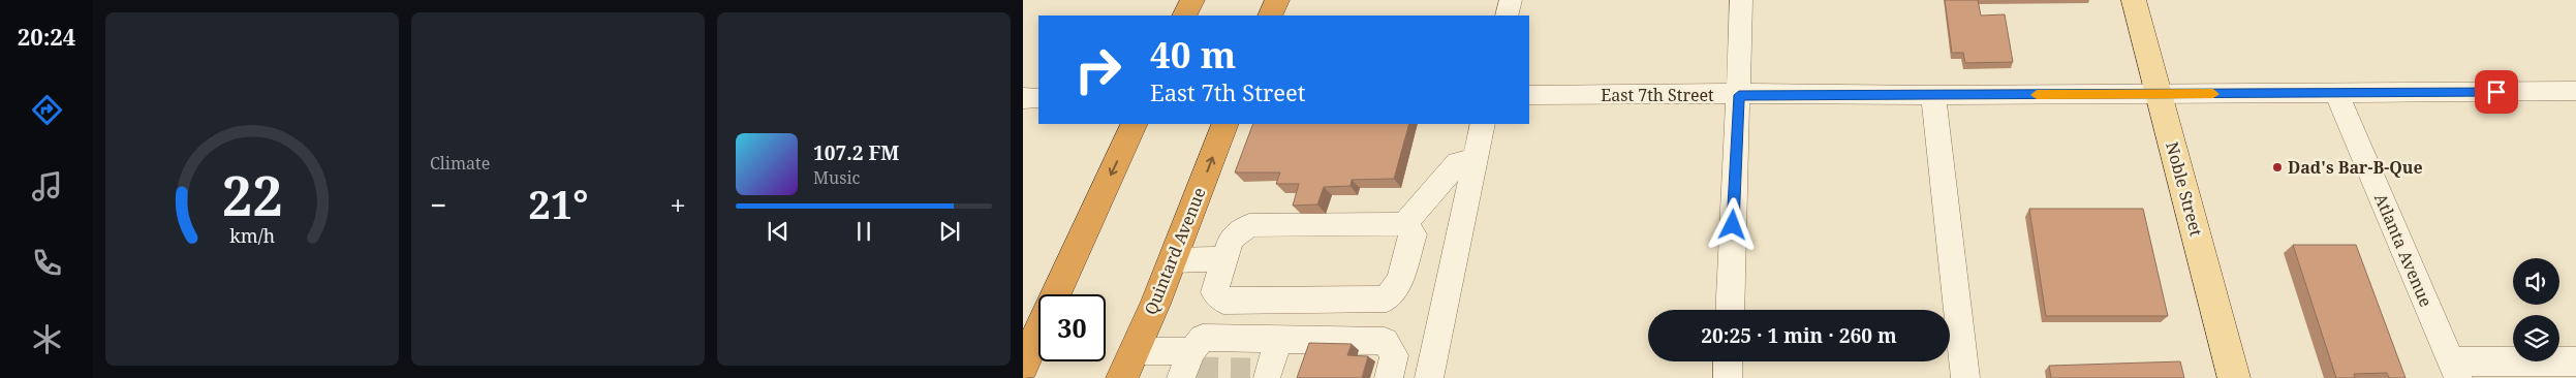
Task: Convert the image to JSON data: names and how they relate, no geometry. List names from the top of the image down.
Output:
{
  "streets": {
    "highway": ["Quintard Avenue"],
    "main road": ["Noble Street"],
    "street": ["East 7th Street", "Atlanta Avenue"]
  },
  "crossings": [
    ["East 7th Street", "Noble Street"],
    ["East 7th Street", "Atlanta Avenue"]
  ],
  "places": ["Dad's Bar-B-Que"],
  "page": {
    "tabs": "20:24",
    "tile": "Climate",
    "turn": ["40 m", "East 7th Street"],
    "song": ["107.2 FM", "Music"],
    "heat": ["−", "21°", "+"],
    "limit": "30",
    "trip": "20:25 · 1 min · 260 m",
    "gauge": ["22", "km/h"]
  }
}
